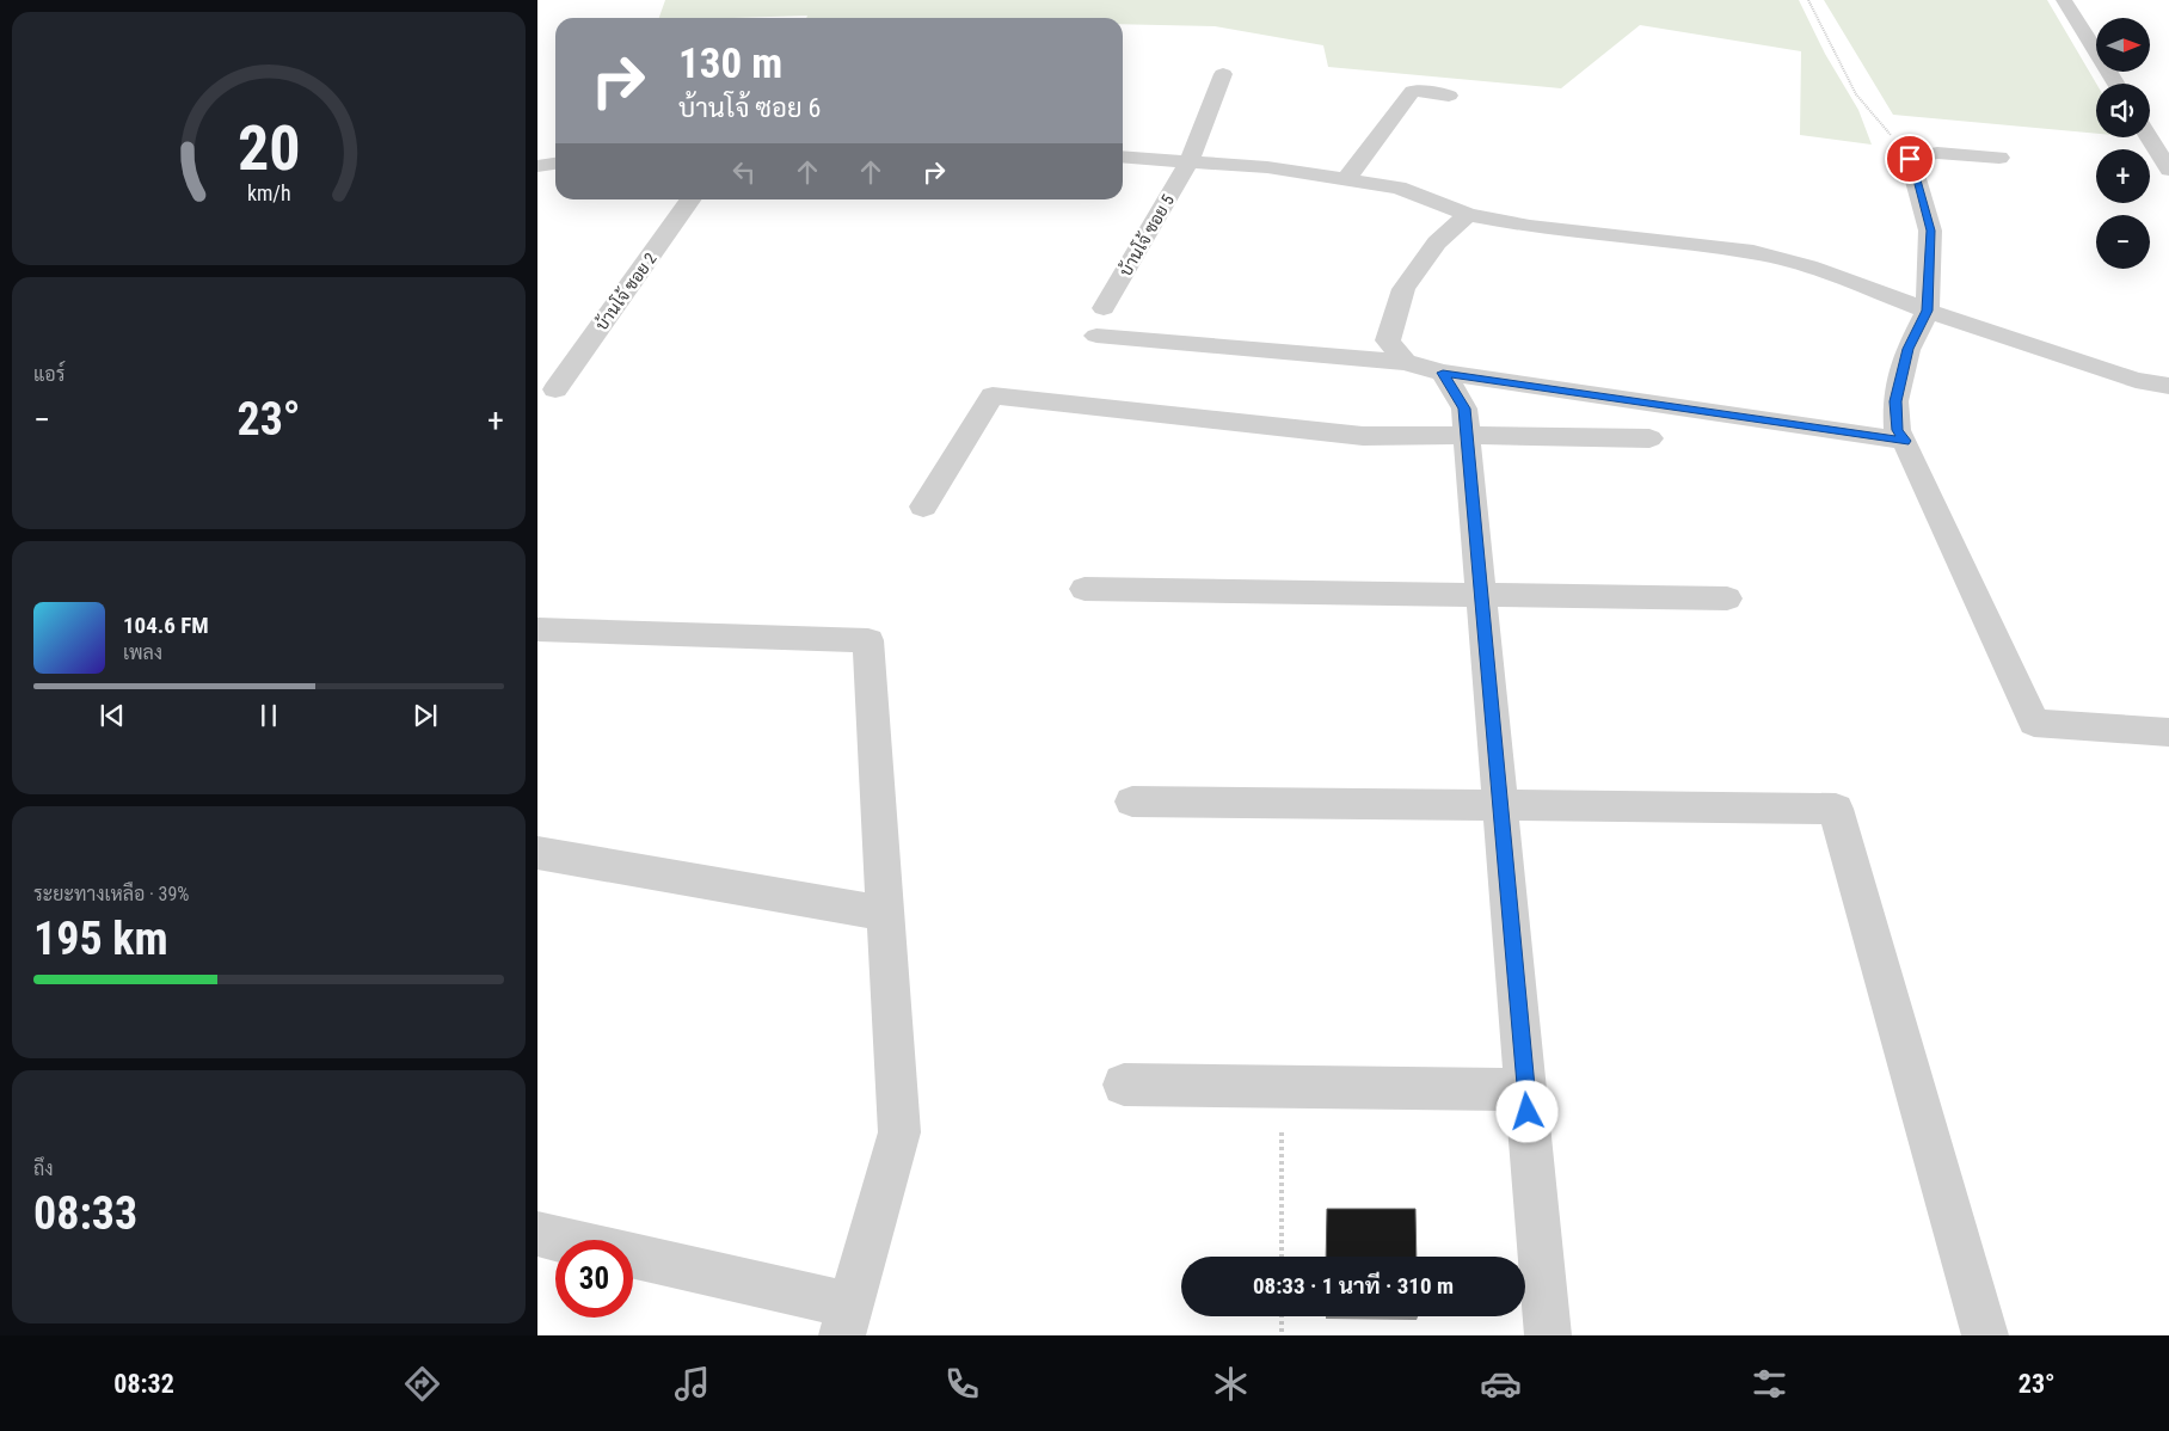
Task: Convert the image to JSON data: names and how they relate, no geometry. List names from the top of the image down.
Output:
{
  "streets": {
    "street": ["บ้านโจ้ ซอย 5", "บ้านโจ้ ซอย 2"]
  },
  "north": "right",
  "page": {
    "map_buttons": ["+", "−"],
    "turn": ["130 m", "บ้านโจ้ ซอย 6"],
    "tile": [
      "แอร์",
      ["ระยะทางเหลือ · 39%", "195 km"],
      ["ถึง", "08:33"]
    ],
    "heat": ["−", "23°", "+"],
    "song": ["104.6 FM", "เพลง"],
    "limit": "30",
    "trip": "08:33 · 1 นาที · 310 m",
    "tabs": ["08:32", "23°"],
    "gauge": ["20", "km/h"]
  }
}
